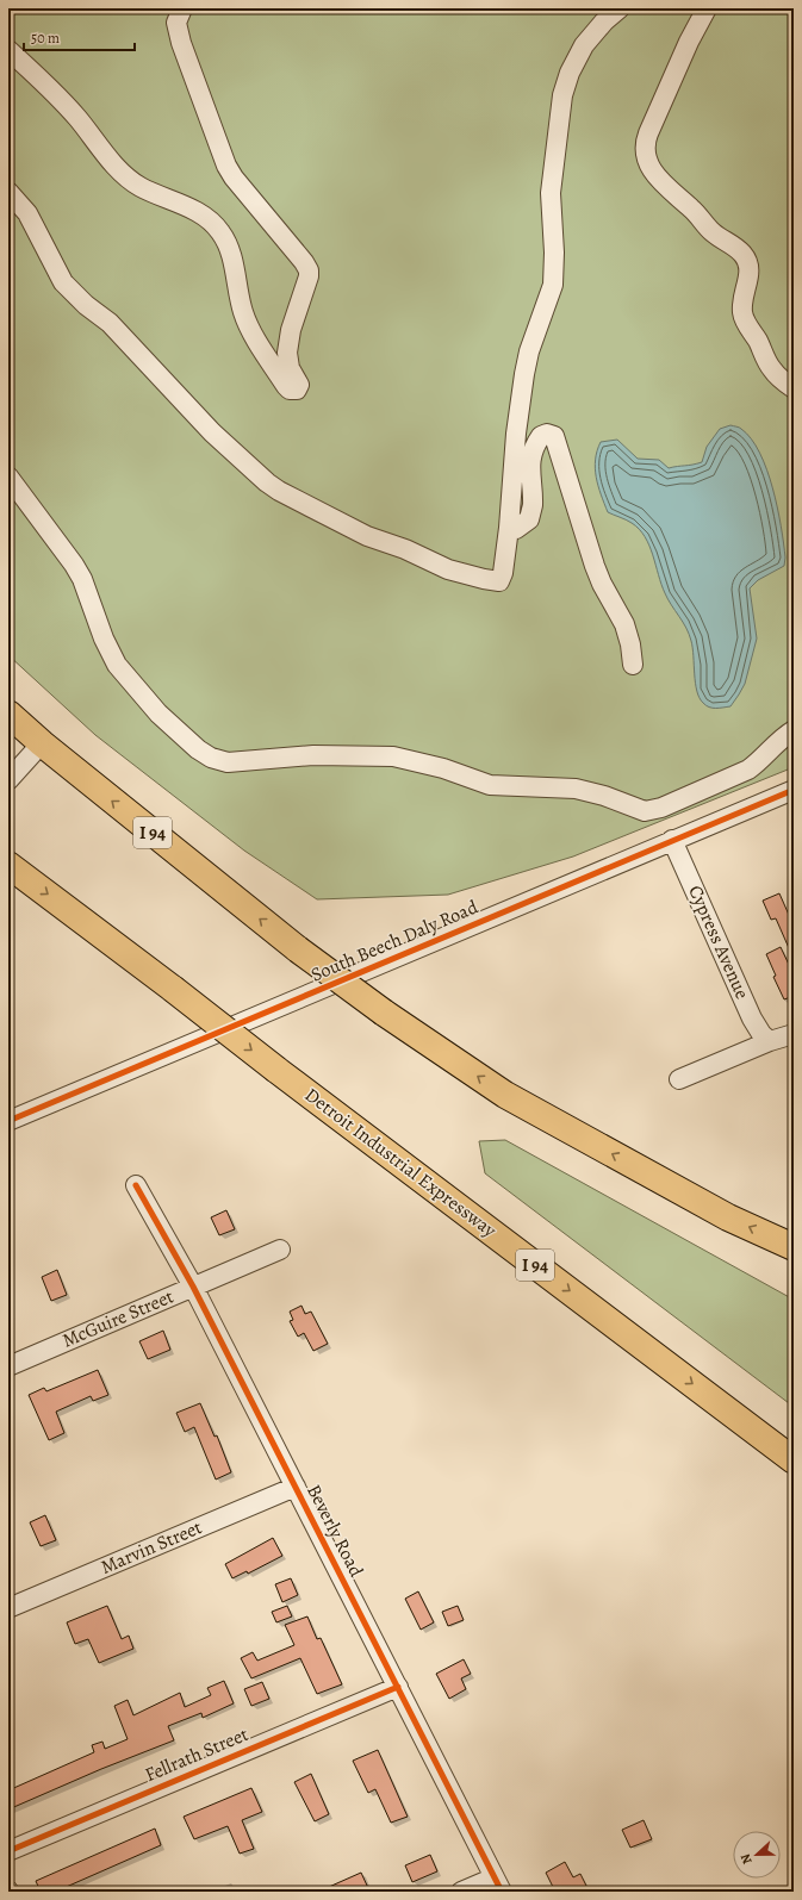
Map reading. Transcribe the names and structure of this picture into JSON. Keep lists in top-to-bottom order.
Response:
{
  "streets": {
    "highway": ["I 94", "Detroit Industrial Expressway"],
    "street": [
      "South Beech Daly Road",
      "Cypress Avenue",
      "McGuire Street",
      "Beverly Road",
      "Marvin Street",
      "Fellrath Street"
    ]
  },
  "crossings": [
    ["South Beech Daly Road", "Cypress Avenue"],
    ["McGuire Street", "Beverly Road"],
    ["Beverly Road", "Marvin Street"],
    ["Beverly Road", "Fellrath Street"]
  ],
  "scale_bar": "50 m",
  "north": "left"
}
